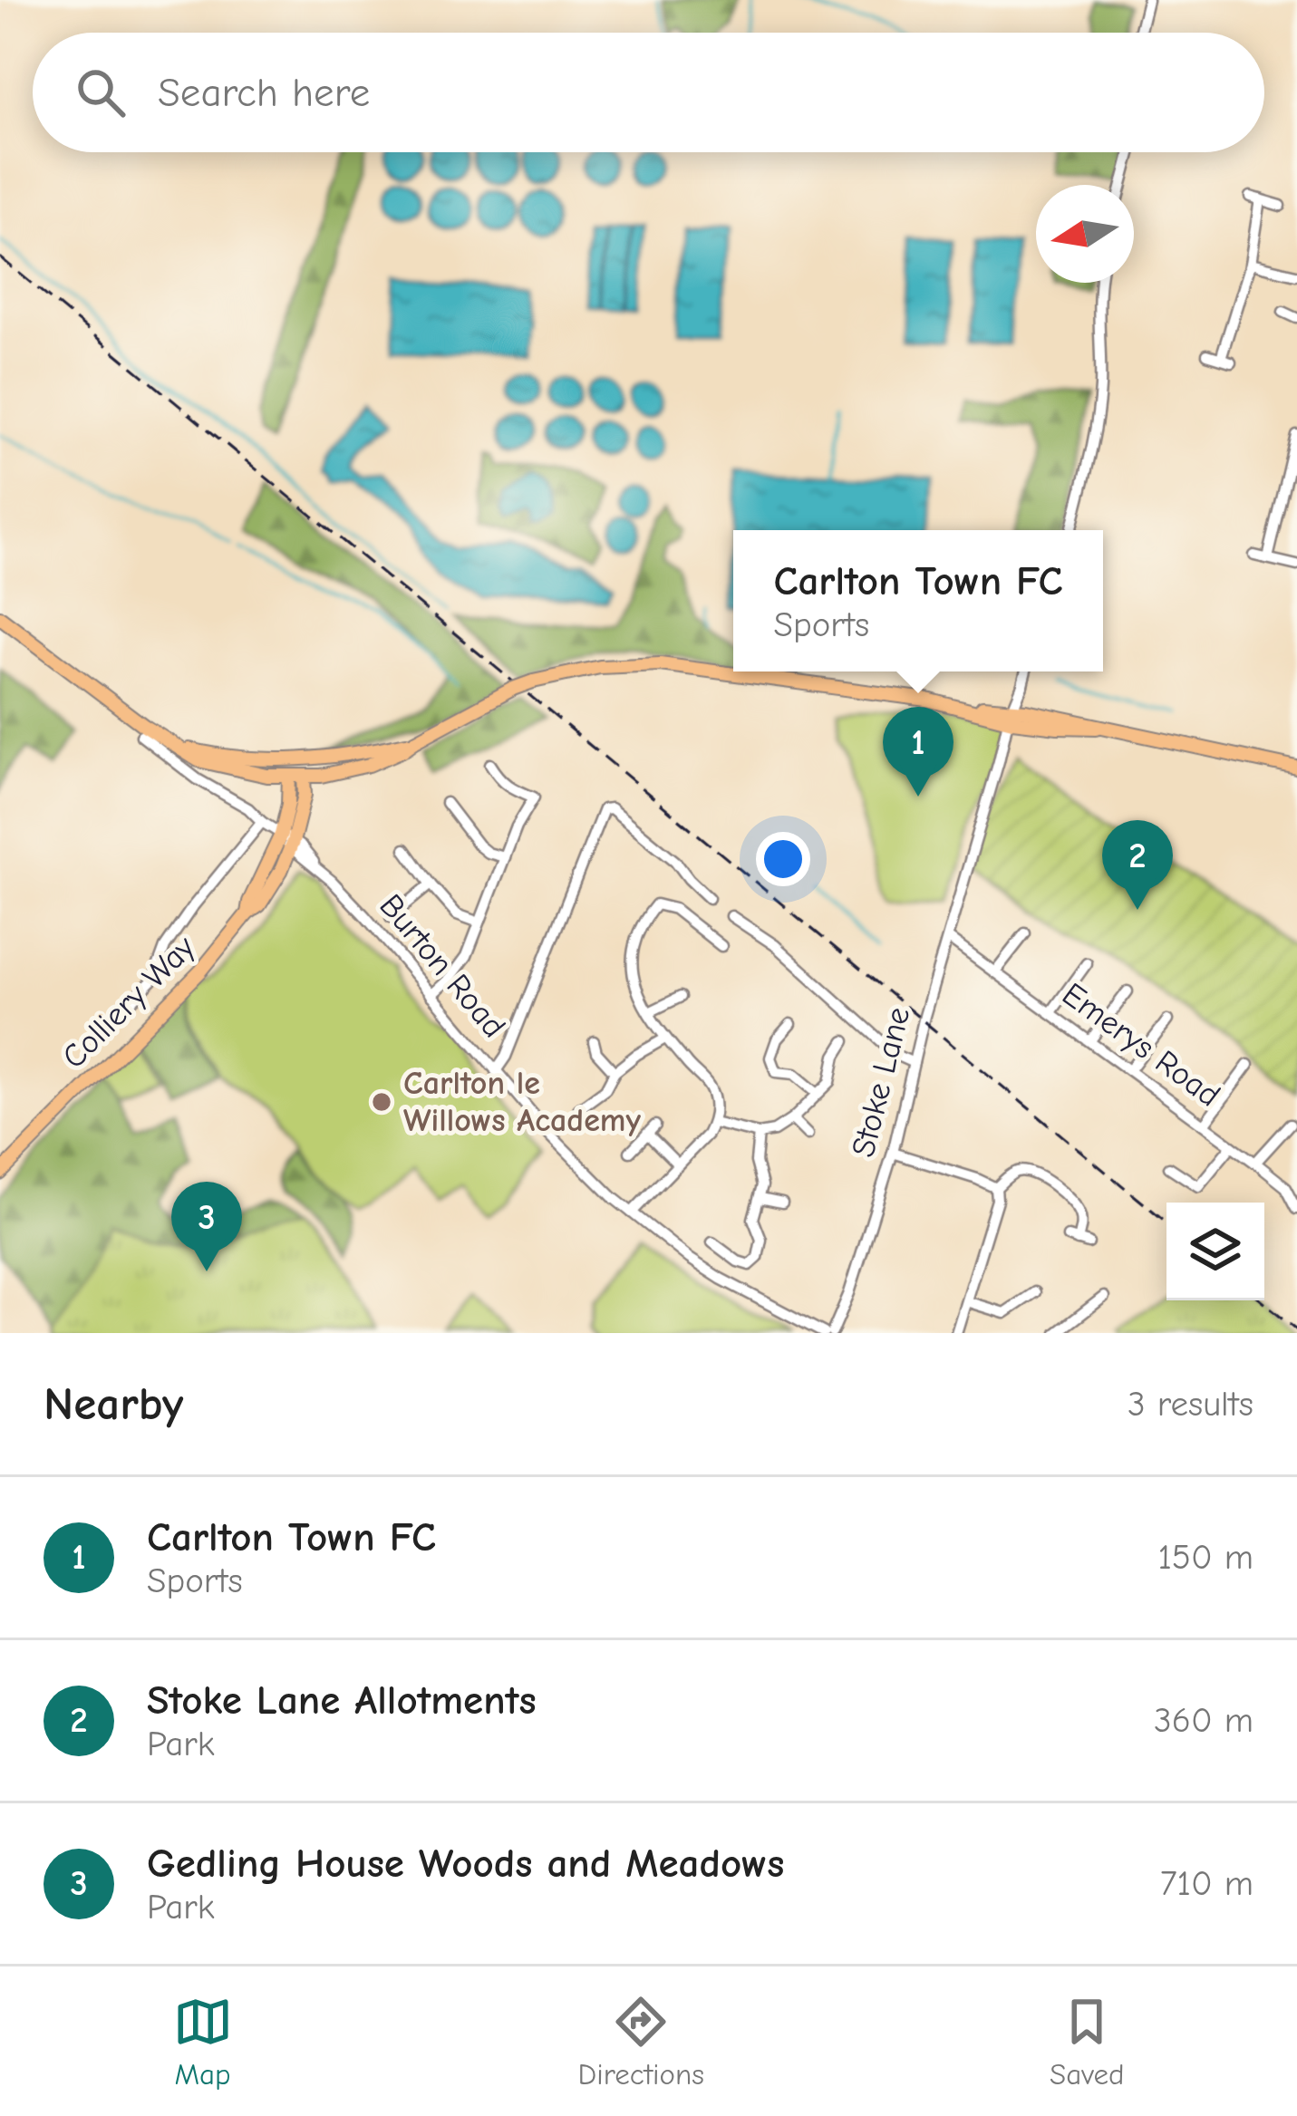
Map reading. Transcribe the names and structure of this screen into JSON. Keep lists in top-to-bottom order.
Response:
{
  "streets": {
    "main road": ["Colliery Way"],
    "street": ["Burton Road", "Emerys Road", "Stoke Lane"]
  },
  "crossings": [
    ["Burton Road", "Colliery Way"],
    ["Emerys Road", "Stoke Lane"]
  ],
  "places": ["Carlton le Willows Academy"],
  "north": "left",
  "page": {
    "search": "Search here",
    "popup": ["Carlton Town FC", "Sports"],
    "pins": ["1", "2", "3"],
    "heading": ["Nearby", "3 results"],
    "list": [
      {
        "mark": "1",
        "name": "Carlton Town FC",
        "note": "Sports",
        "value": "150 m"
      },
      {
        "mark": "2",
        "name": "Stoke Lane Allotments",
        "note": "Park",
        "value": "360 m"
      },
      {
        "mark": "3",
        "name": "Gedling House Woods and Meadows",
        "note": "Park",
        "value": "710 m"
      }
    ],
    "nav": ["Map", "Directions", "Saved"]
  }
}
